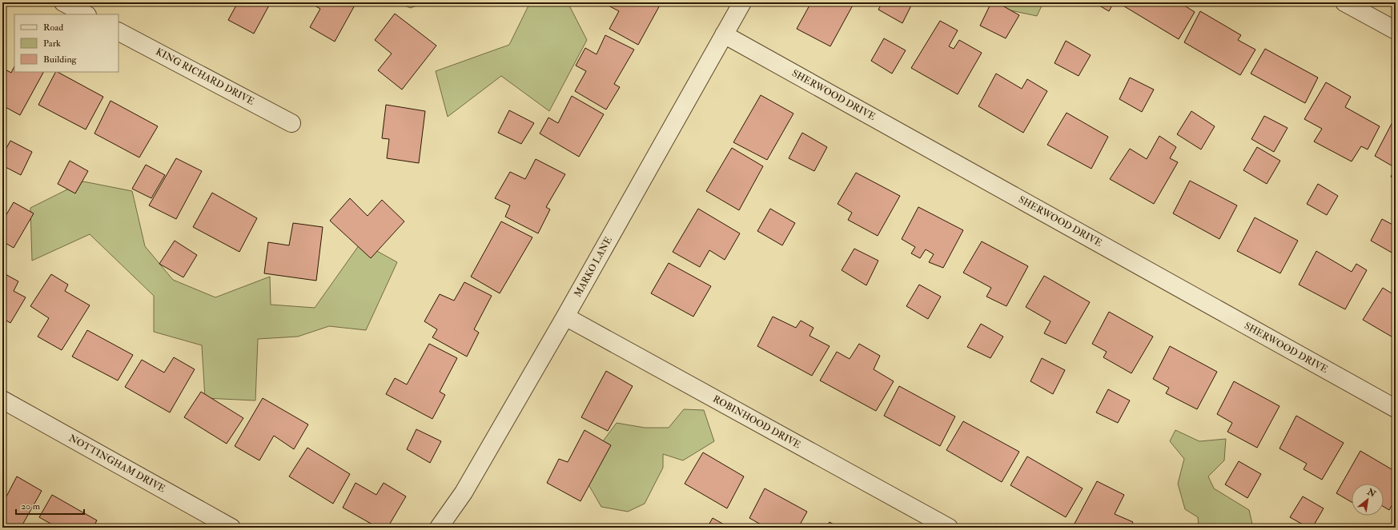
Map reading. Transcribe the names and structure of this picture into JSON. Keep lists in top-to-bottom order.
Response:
{
  "streets": {
    "street": [
      "KING RICHARD DRIVE",
      "SHERWOOD DRIVE",
      "MARKO LANE",
      "ROBINHOOD DRIVE",
      "NOTTINGHAM DRIVE"
    ]
  },
  "crossings": [
    ["SHERWOOD DRIVE", "MARKO LANE"],
    ["MARKO LANE", "ROBINHOOD DRIVE"]
  ],
  "legend": ["Road", "Park", "Building"],
  "scale_bar": "20 m",
  "north": "top right"
}
